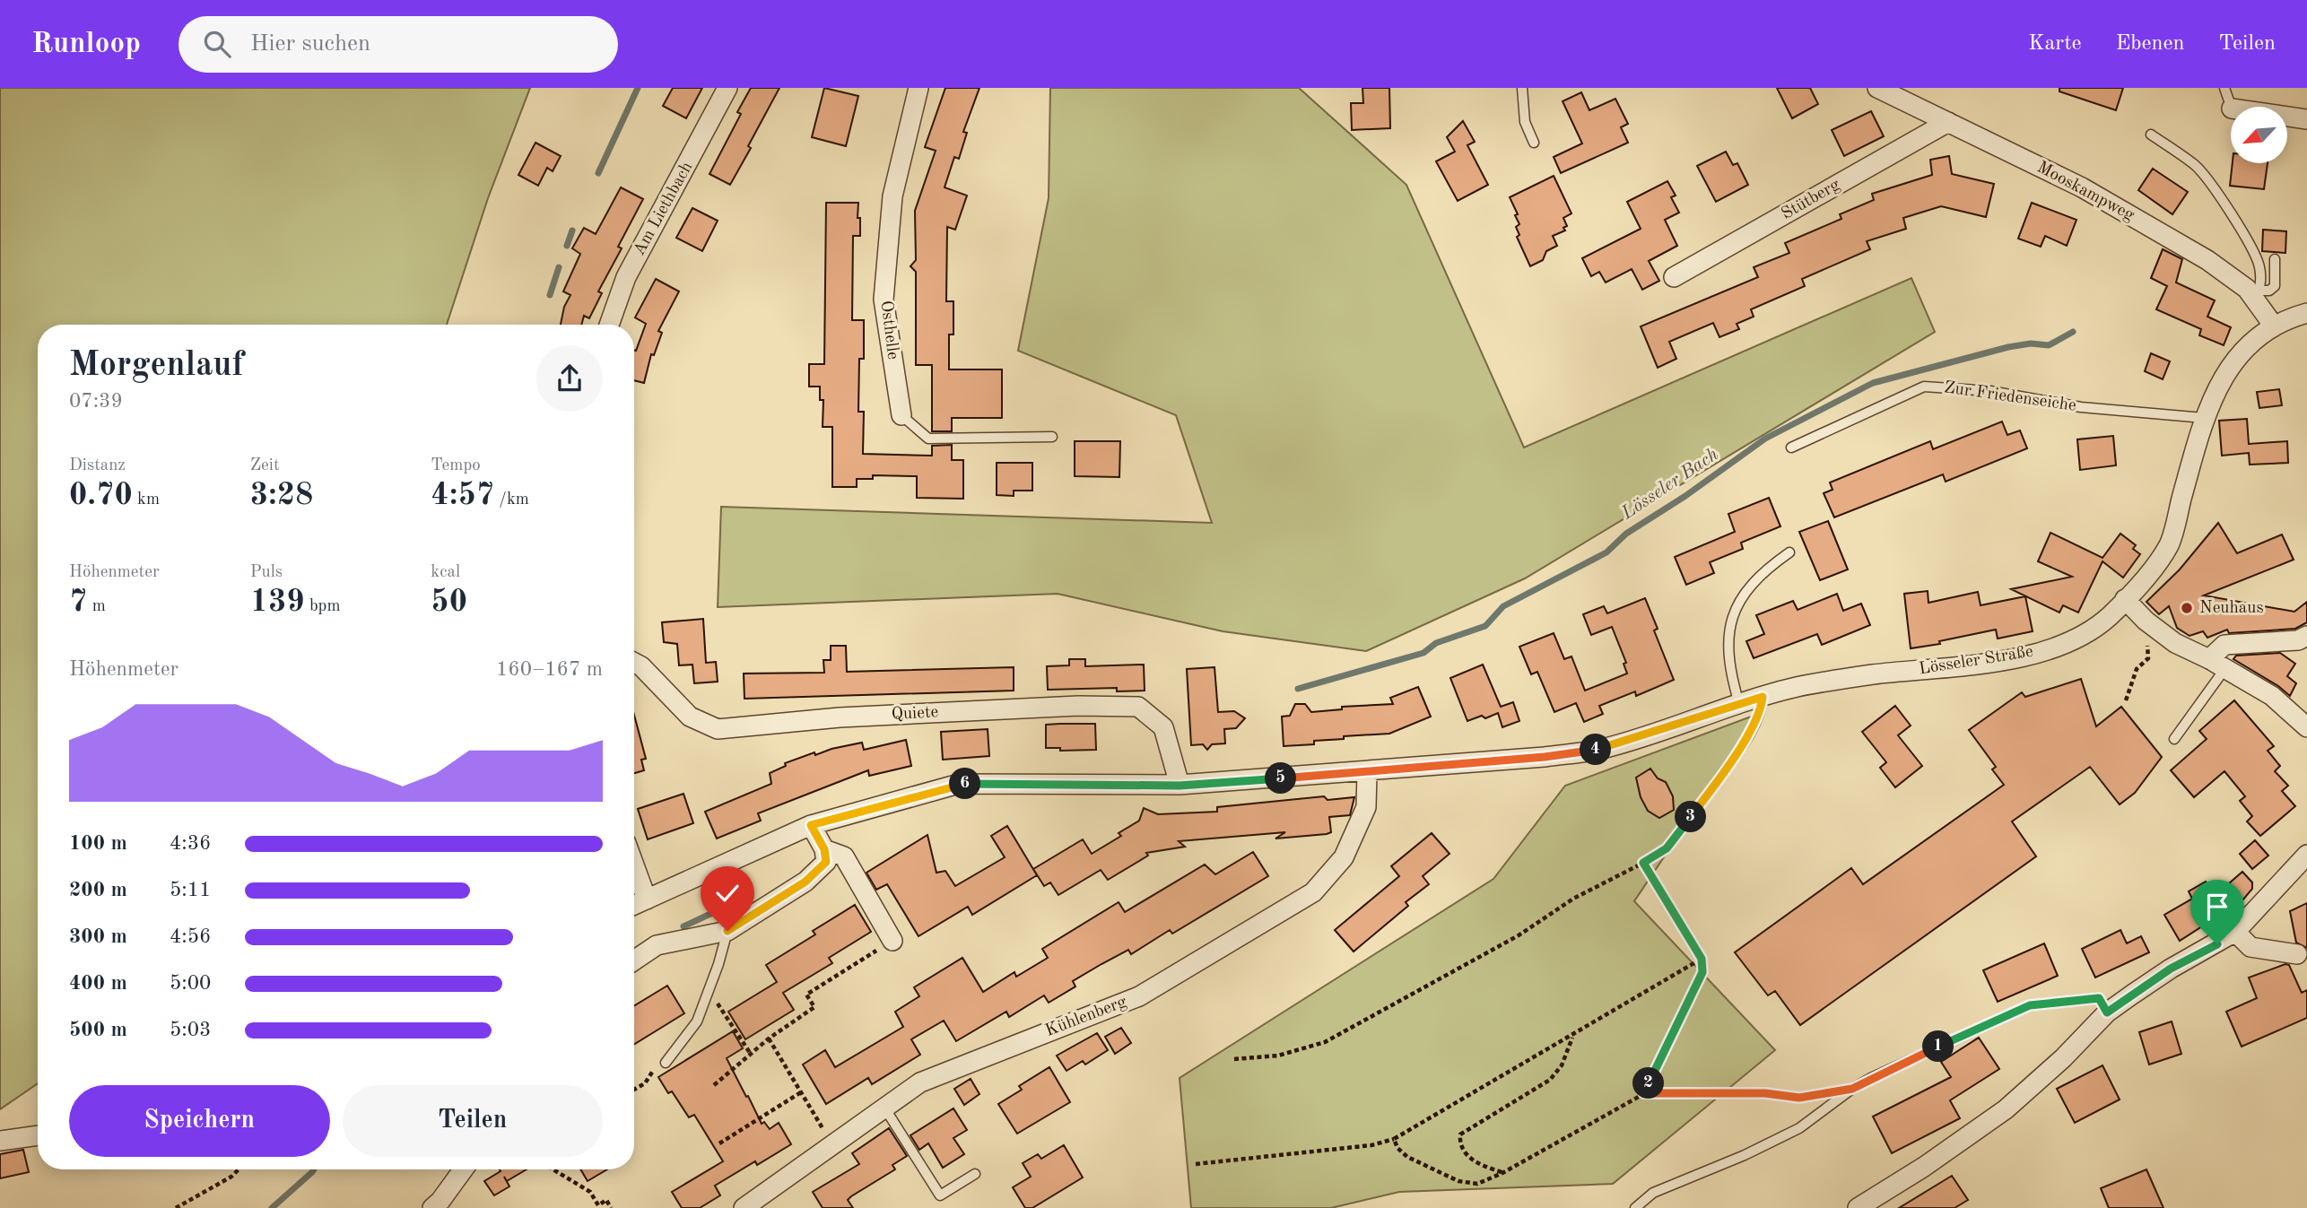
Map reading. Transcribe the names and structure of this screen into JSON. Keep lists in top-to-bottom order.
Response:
{
  "streets": {
    "street": [
      "Mooskampweg",
      "Stütberg",
      "Am Liethbach",
      "Osthelle",
      "Lösseler Straße",
      "Quiete",
      "Kühlenberg"
    ],
    "lane": ["Zur Friedenseiche"]
  },
  "crossings": [
    ["Mooskampweg", "Stütberg"],
    ["Lösseler Straße", "Quiete"],
    ["Lösseler Straße", "Kühlenberg"]
  ],
  "water": ["Lösseler Bach"],
  "places": ["Neuhaus"],
  "north": "bottom left",
  "page": {
    "header": "Runloop",
    "search": "Hier suchen",
    "nav": ["Karte", "Ebenen", "Teilen"],
    "heading": ["Morgenlauf", "07:39"],
    "stats": [
      ["Distanz", "0.70 km"],
      ["Zeit", "3:28"],
      ["Tempo", "4:57 /km"],
      ["Höhenmeter", "7 m"],
      ["Puls", "139 bpm"],
      ["kcal", "50"]
    ],
    "chart": ["Höhenmeter", "160–167 m"],
    "pins": [
      "4",
      "5",
      "6",
      "3",
      "1",
      "2"
    ],
    "list": [
      {
        "name": "100 m",
        "note": "4:36"
      },
      {
        "name": "200 m",
        "note": "5:11"
      },
      {
        "name": "300 m",
        "note": "4:56"
      },
      {
        "name": "400 m",
        "note": "5:00"
      },
      {
        "name": "500 m",
        "note": "5:03"
      }
    ],
    "buttons": ["Speichern", "Teilen"]
  }
}
